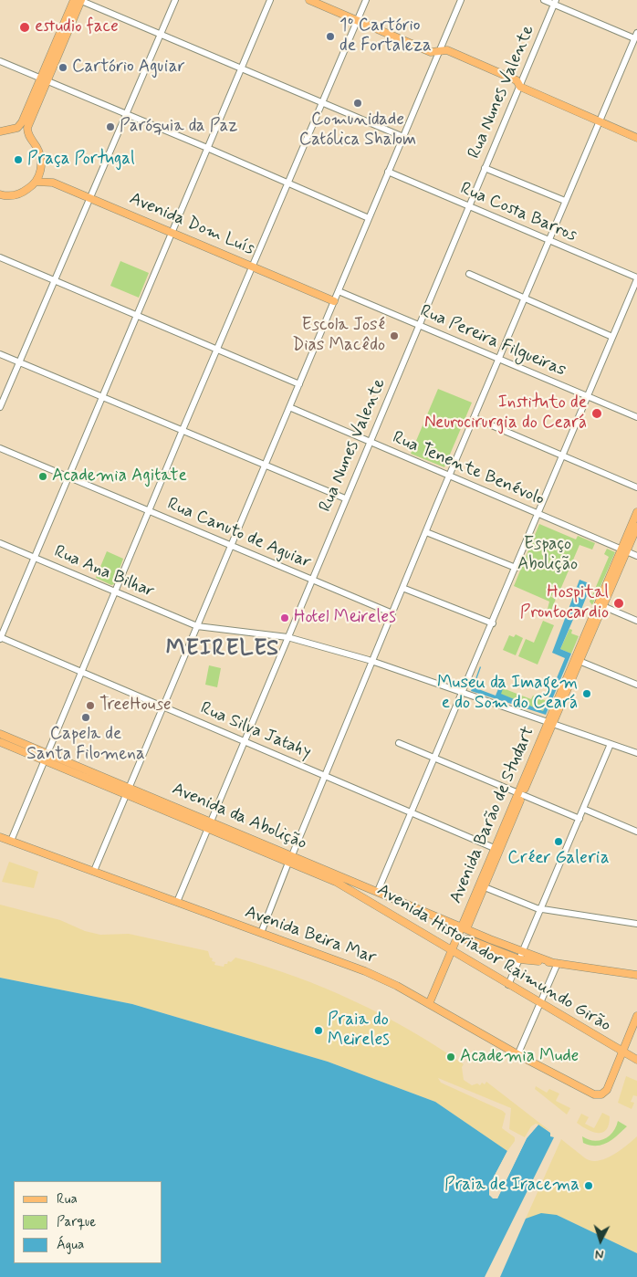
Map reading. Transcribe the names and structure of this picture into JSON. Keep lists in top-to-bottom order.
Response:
{
  "streets": {
    "main road": [
      "Avenida Dom Luís",
      "Avenida Barão de Studart",
      "Avenida da Abolição",
      "Avenida Beira Mar",
      "Avenida Historiador Raimundo Girão"
    ],
    "street": [
      "Rua Nunes Valente",
      "Rua Costa Barros",
      "Rua Pereira Filgueiras",
      "Rua Tenente Benévolo",
      "Rua Canuto de Aguiar",
      "Rua Ana Bilhar",
      "Rua Silva Jatahy"
    ]
  },
  "crossings": [
    ["Rua Nunes Valente", "Rua Costa Barros"],
    ["Rua Nunes Valente", "Rua Pereira Filgueiras"],
    ["Rua Nunes Valente", "Rua Tenente Benévolo"],
    ["Rua Nunes Valente", "Rua Canuto de Aguiar"],
    ["Rua Nunes Valente", "Rua Ana Bilhar"],
    ["Rua Nunes Valente", "Rua Silva Jatahy"],
    ["Rua Nunes Valente", "Avenida da Abolição"],
    ["Rua Nunes Valente", "Avenida Beira Mar"],
    ["Rua Tenente Benévolo", "Avenida Barão de Studart"],
    ["Rua Ana Bilhar", "Avenida Barão de Studart"],
    ["Rua Silva Jatahy", "Avenida Barão de Studart"],
    ["Avenida Barão de Studart", "Avenida da Abolição"],
    ["Avenida Barão de Studart", "Avenida Beira Mar"],
    ["Avenida Barão de Studart", "Avenida Historiador Raimundo Girão"],
    ["Avenida da Abolição", "Avenida Historiador Raimundo Girão"],
    ["Avenida Beira Mar", "Avenida Historiador Raimundo Girão"]
  ],
  "districts": ["MEIRELES"],
  "parks": ["Espaço Abolição"],
  "places": [
    "estudio face",
    "1º Cartório de Fortaleza",
    "Cartório Aguiar",
    "Comunidade Católica Shalom",
    "Paróquia da Paz",
    "Praça Portugal",
    "Escola José Dias Macêdo",
    "Instituto de Neurocirurgia do Ceará",
    "Academia Agitate",
    "Hospital Prontocardio",
    "Hotel Meireles",
    "Museu da Imagem e do Som do Ceará",
    "TreeHouse",
    "Capela de Santa Filomena",
    "Créer Galeria",
    "Praia do Meireles",
    "Academia Mude",
    "Praia de Iracema"
  ],
  "legend": ["Rua", "Parque", "Água"],
  "north": "bottom"
}
